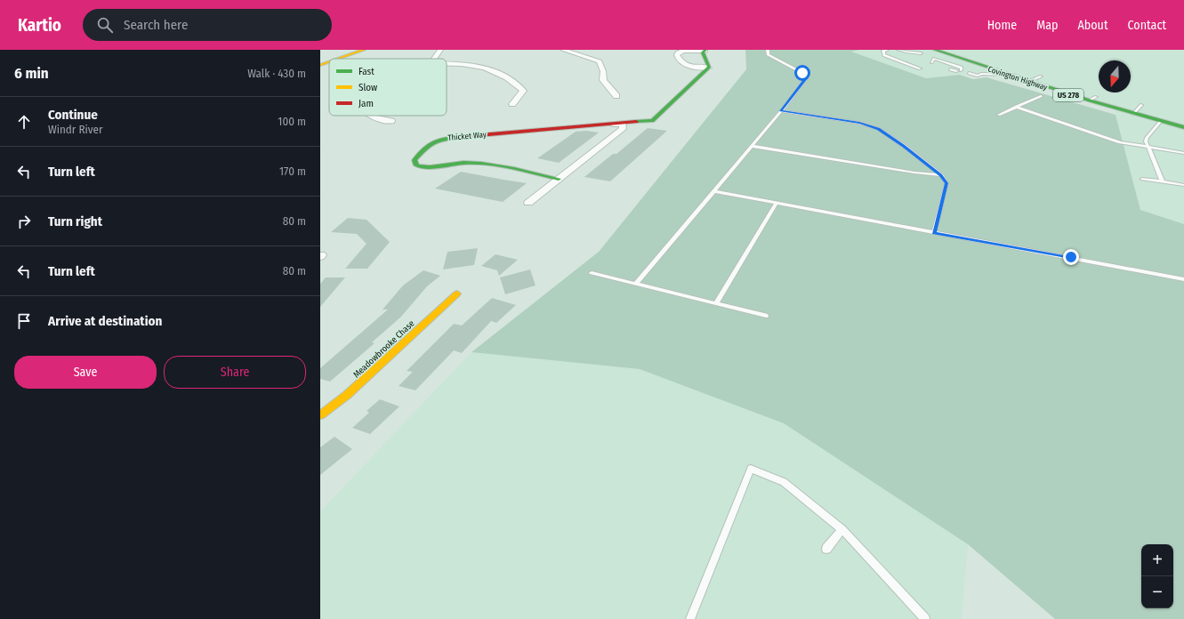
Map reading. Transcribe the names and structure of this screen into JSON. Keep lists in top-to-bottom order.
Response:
{
  "streets": {
    "street": [
      "Covington Highway",
      "US 278",
      "Thicket Way",
      "Meadowbrooke Chase"
    ]
  },
  "legend": ["Fast", "Slow", "Jam"],
  "north": "bottom",
  "page": {
    "header": "Kartio",
    "search": "Search here",
    "nav": [
      "Home",
      "Map",
      "About",
      "Contact"
    ],
    "heading": ["6 min", "Walk · 430 m"],
    "list": [
      ["Continue", "Windr River", "100 m"],
      ["Turn left", "170 m"],
      ["Turn right", "80 m"],
      ["Turn left", "80 m"],
      "Arrive at destination"
    ],
    "buttons": ["Save", "Share"],
    "map_buttons": ["+", "−"]
  }
}
